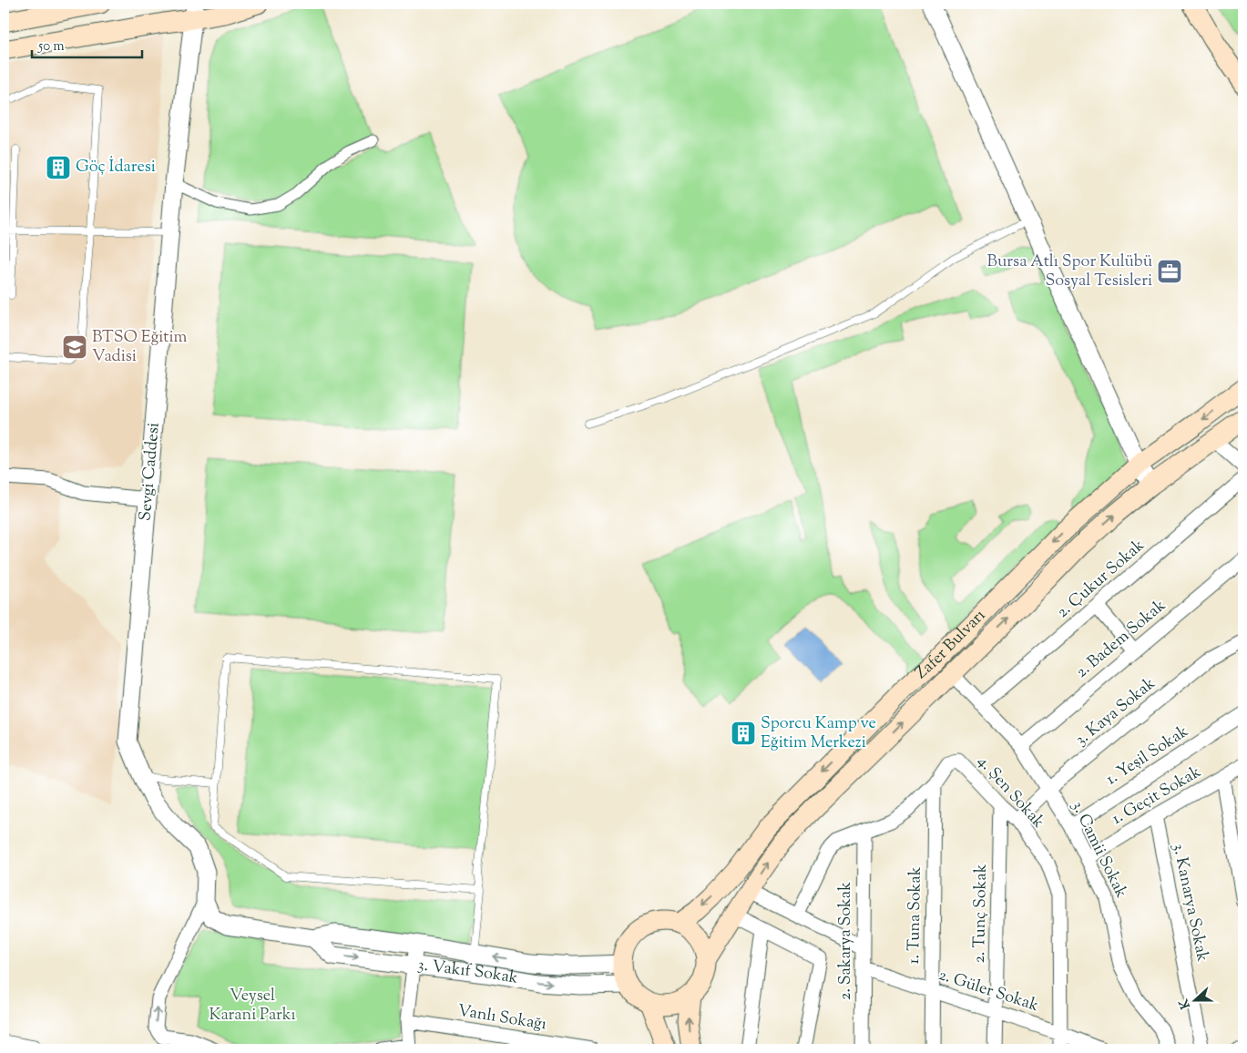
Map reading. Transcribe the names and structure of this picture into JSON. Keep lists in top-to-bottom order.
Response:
{
  "streets": {
    "main road": ["Zafer Bulvarı"],
    "street": [
      "Sevgi Caddesi",
      "2. Çukur Sokak",
      "2. Badem Sokak",
      "3. Kaya Sokak",
      "1. Yeşil Sokak",
      "4. Şen Sokak",
      "1. Geçit Sokak",
      "3. Camii Sokak",
      "3. Kanarya Sokak",
      "2. Tunç Sokak",
      "1. Tuna Sokak",
      "2. Sakarya Sokak",
      "3. Vakıf Sokak",
      "2. Güler Sokak",
      "Vanlı Sokağı"
    ]
  },
  "crossings": [
    ["Zafer Bulvarı", "3. Vakıf Sokak"],
    ["3. Kaya Sokak", "4. Şen Sokak"],
    ["3. Kaya Sokak", "3. Camii Sokak"],
    ["1. Yeşil Sokak", "3. Camii Sokak"],
    ["4. Şen Sokak", "2. Tunç Sokak"],
    ["4. Şen Sokak", "1. Tuna Sokak"],
    ["4. Şen Sokak", "2. Sakarya Sokak"],
    ["4. Şen Sokak", "2. Güler Sokak"],
    ["1. Geçit Sokak", "3. Camii Sokak"],
    ["1. Geçit Sokak", "3. Kanarya Sokak"],
    ["2. Tunç Sokak", "2. Güler Sokak"],
    ["1. Tuna Sokak", "2. Güler Sokak"],
    ["2. Sakarya Sokak", "2. Güler Sokak"]
  ],
  "parks": ["Veysel Karani Parkı"],
  "places": {
    "building": ["Göç İdaresi", "Sporcu Kamp ve Eğitim Merkezi"],
    "office": ["Bursa Atlı Spor Kulübü Sosyal Tesisleri"],
    "school or university": ["BTSO Eğitim Vadisi"]
  },
  "scale_bar": "50 m",
  "north": "left"
}
